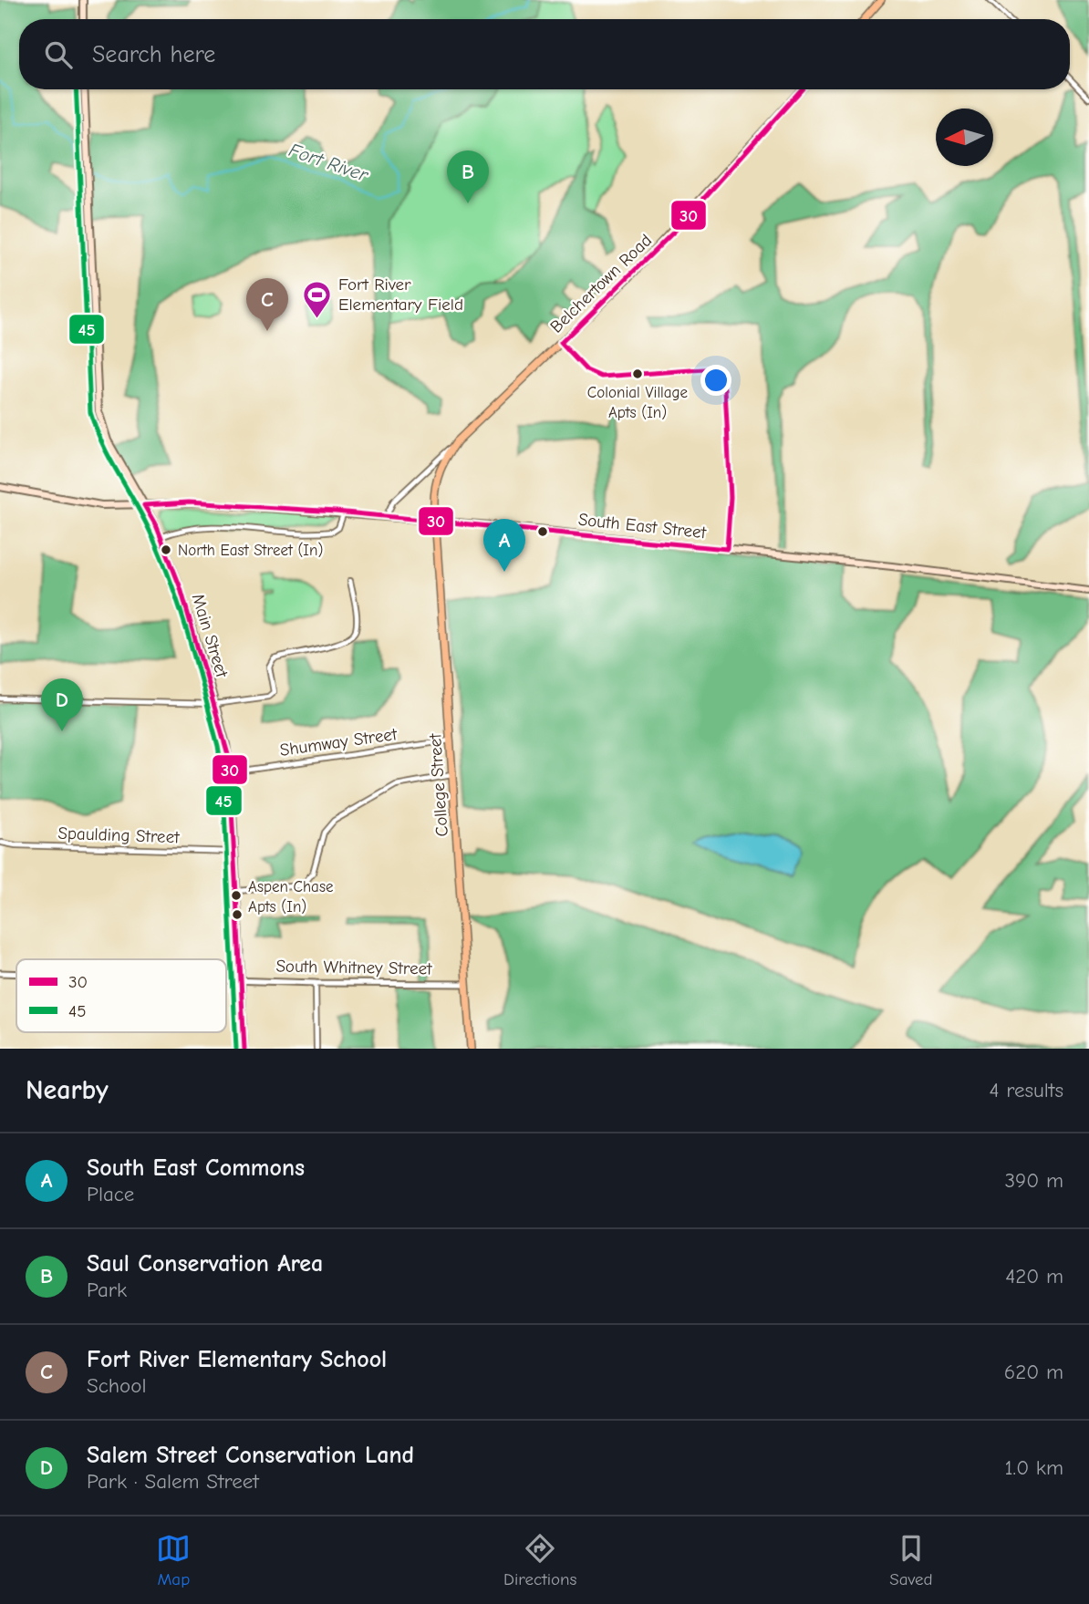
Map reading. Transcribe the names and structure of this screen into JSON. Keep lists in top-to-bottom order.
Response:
{
  "streets": {
    "highway": ["Belchertown Road", "College Street"],
    "main road": ["South East Street", "Main Street"],
    "street": ["Shumway Street", "Spaulding Street", "South Whitney Street"]
  },
  "crossings": [
    ["Belchertown Road", "South East Street"],
    ["Belchertown Road", "College Street"],
    ["South East Street", "Main Street"],
    ["South East Street", "College Street"],
    ["Main Street", "Shumway Street"],
    ["Main Street", "Spaulding Street"],
    ["Main Street", "South Whitney Street"],
    ["Shumway Street", "College Street"],
    ["College Street", "South Whitney Street"]
  ],
  "water": ["Fort River"],
  "places": {
    "sports": ["Fort River Elementary Field"],
    "other": ["Colonial Village Apts (In)", "North East Street (In)", "Aspen Chase Apts (In)"]
  },
  "lines": ["transit line 30", "transit line 45"],
  "legend": ["30", "45"],
  "north": "left",
  "page": {
    "search": "Search here",
    "pins": [
      "B",
      "C",
      "A",
      "D"
    ],
    "heading": ["Nearby", "4 results"],
    "list": [
      {
        "mark": "A",
        "name": "South East Commons",
        "note": "Place",
        "value": "390 m"
      },
      {
        "mark": "B",
        "name": "Saul Conservation Area",
        "note": "Park",
        "value": "420 m"
      },
      {
        "mark": "C",
        "name": "Fort River Elementary School",
        "note": "School",
        "value": "620 m"
      },
      {
        "mark": "D",
        "name": "Salem Street Conservation Land",
        "note": "Park · Salem Street",
        "value": "1.0 km"
      }
    ],
    "nav": ["Map", "Directions", "Saved"]
  }
}
